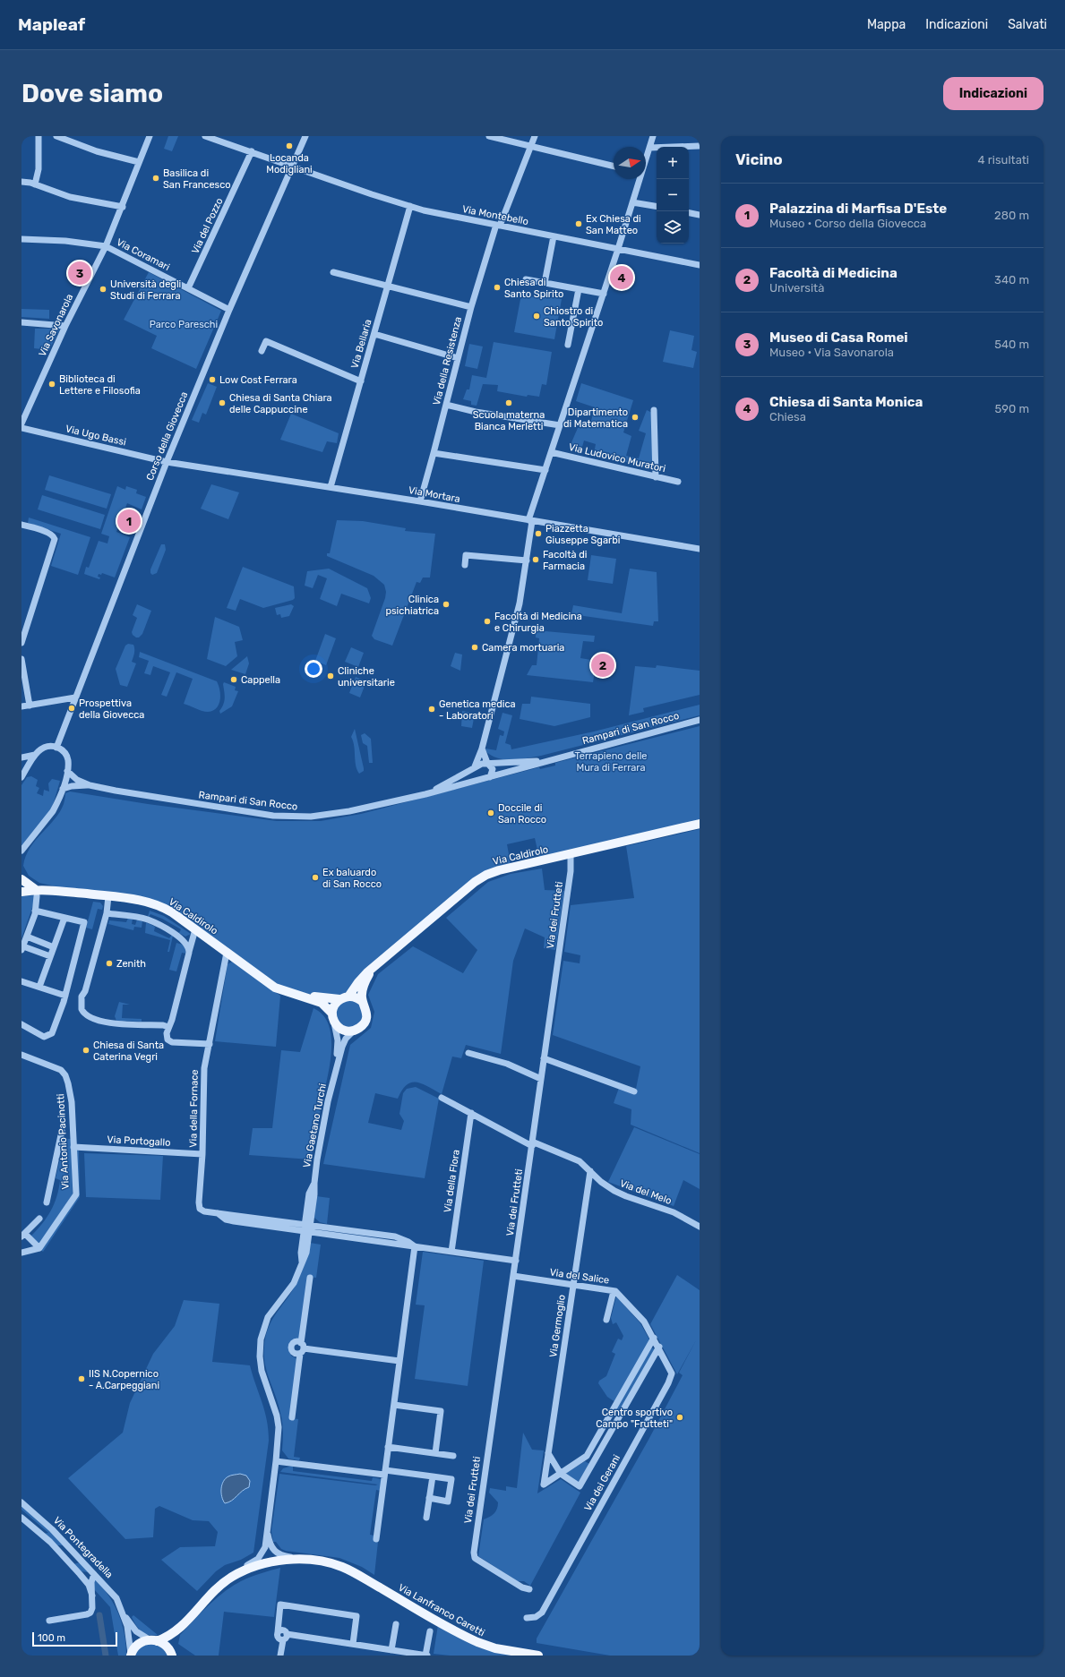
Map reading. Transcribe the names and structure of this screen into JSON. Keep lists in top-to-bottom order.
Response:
{
  "streets": {
    "main road": ["Via Caldirolo", "Via Pontegradella", "Via Lanfranco Caretti"],
    "street": [
      "Via Montebello",
      "Via del Pozzo",
      "Via Coramari",
      "Via Savonarola",
      "Via Bellaria",
      "Via della Resistenza",
      "Via Ugo Bassi",
      "Corso della Giovecca",
      "Via Ludovico Muratori",
      "Via Mortara",
      "Rampari di San Rocco",
      "Via dei Frutteti",
      "Via della Fornace",
      "Via Gaetano Turchi",
      "Via Portogallo",
      "Via Antonio Pacinotti",
      "Via della Flora",
      "Via del Melo",
      "Via del Salice",
      "Via Germoglio",
      "Via dei Gerani"
    ]
  },
  "crossings": [
    ["Via Montebello", "Via del Pozzo"],
    ["Via Montebello", "Via Bellaria"],
    ["Via Montebello", "Via della Resistenza"],
    ["Via Montebello", "Corso della Giovecca"],
    ["Via del Pozzo", "Via Coramari"],
    ["Via Coramari", "Via Savonarola"],
    ["Via Coramari", "Corso della Giovecca"],
    ["Via Bellaria", "Via Mortara"],
    ["Via della Resistenza", "Via Mortara"],
    ["Via Ugo Bassi", "Corso della Giovecca"],
    ["Via Ugo Bassi", "Via Mortara"],
    ["Corso della Giovecca", "Via Mortara"],
    ["Via Caldirolo", "Via dei Frutteti"],
    ["Via Caldirolo", "Via della Fornace"],
    ["Via Caldirolo", "Via Gaetano Turchi"],
    ["Via dei Frutteti", "Via del Melo"],
    ["Via dei Frutteti", "Via del Salice"],
    ["Via della Fornace", "Via Portogallo"],
    ["Via Portogallo", "Via Antonio Pacinotti"],
    ["Via della Flora", "Via del Melo"],
    ["Via del Melo", "Via Germoglio"],
    ["Via del Salice", "Via Germoglio"],
    ["Via del Salice", "Via dei Gerani"],
    ["Via Pontegradella", "Via Lanfranco Caretti"]
  ],
  "parks": ["Parco Pareschi", "Terrapieno delle Mura di Ferrara"],
  "places": [
    "Locanda Modigliani",
    "Basilica di San Francesco",
    "Ex Chiesa di San Matteo",
    "Chiesa di Santo Spirito",
    "Università degli Studi di Ferrara",
    "Chiostro di Santo Spirito",
    "Low Cost Ferrara",
    "Biblioteca di Lettere e Filosofia",
    "Chiesa di Santa Chiara delle Cappuccine",
    "Scuola materna Bianca Merletti",
    "Dipartimento di Matematica",
    "Piazzetta Giuseppe Sgarbi",
    "Facoltà di Farmacia",
    "Clinica psichiatrica",
    "Facoltà di Medicina e Chirurgia",
    "Camera mortuaria",
    "Cliniche universitarie",
    "Cappella",
    "Prospettiva della Giovecca",
    "Genetica medica - Laboratori",
    "Doccile di San Rocco",
    "Ex baluardo di San Rocco",
    "Zenith",
    "Chiesa di Santa Caterina Vegri",
    "IIS N.Copernico - A.Carpeggiani",
    "Centro sportivo Campo \"Frutteti\""
  ],
  "scale_bar": "100 m",
  "north": "right",
  "page": {
    "header": "Mapleaf",
    "nav": ["Mappa", "Indicazioni", "Salvati"],
    "buttons": "Indicazioni",
    "title": "Dove siamo",
    "heading": ["Vicino", "4 risultati"],
    "map_buttons": ["+", "−"],
    "list": [
      {
        "mark": "1",
        "name": "Palazzina di Marfisa D'Este",
        "note": "Museo · Corso della Giovecca",
        "value": "280 m"
      },
      {
        "mark": "2",
        "name": "Facoltà di Medicina",
        "note": "Università",
        "value": "340 m"
      },
      {
        "mark": "3",
        "name": "Museo di Casa Romei",
        "note": "Museo · Via Savonarola",
        "value": "540 m"
      },
      {
        "mark": "4",
        "name": "Chiesa di Santa Monica",
        "note": "Chiesa",
        "value": "590 m"
      }
    ],
    "pins": [
      "3",
      "4",
      "1",
      "2"
    ],
    "scale": "100 m"
  }
}
